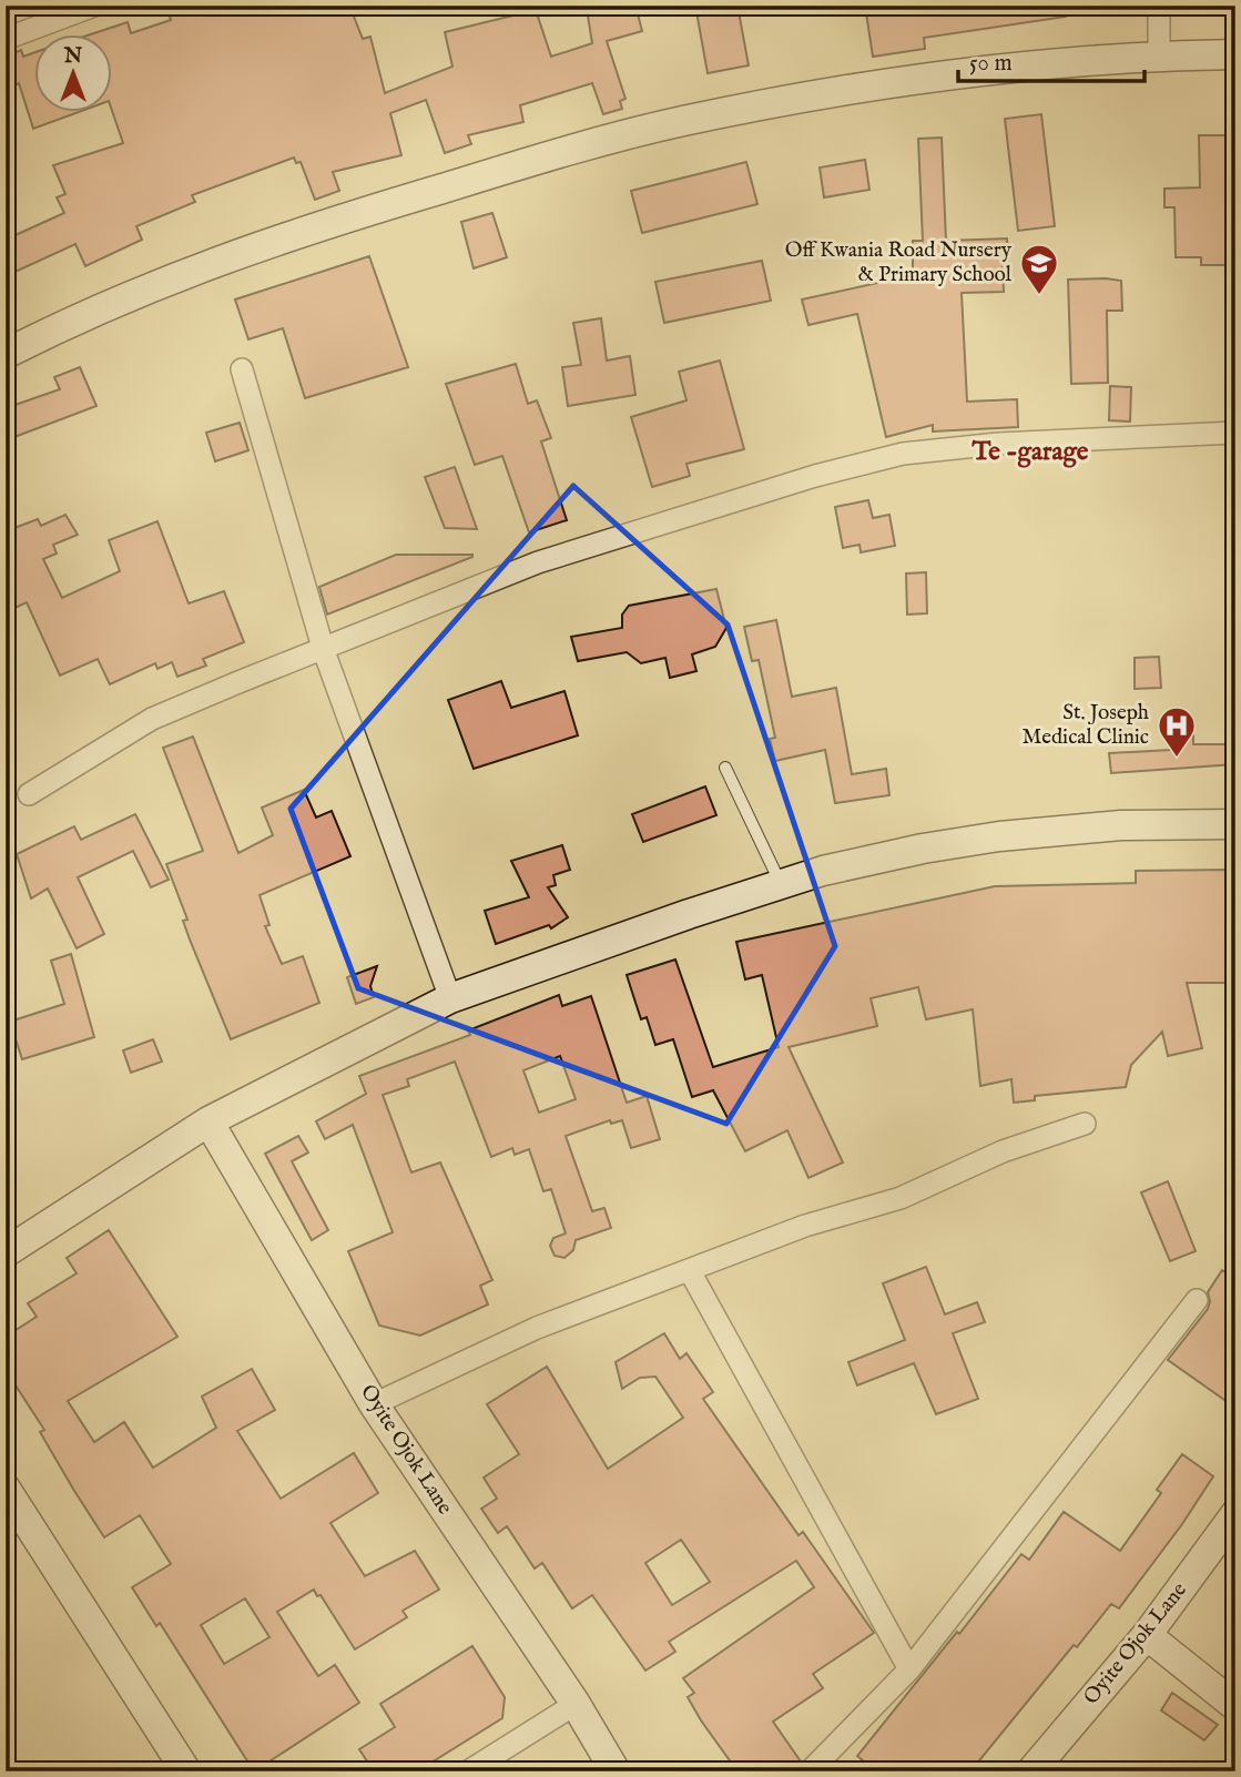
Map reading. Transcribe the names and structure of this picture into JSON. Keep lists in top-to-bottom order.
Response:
{
  "streets": {
    "street": ["Oyite Ojok Lane"]
  },
  "districts": ["Te -garage"],
  "places": {
    "school or university": ["Off Kwania Road Nursery & Primary School"],
    "hospital": ["St. Joseph Medical Clinic"]
  },
  "scale_bar": "50 m",
  "north": "top"
}
